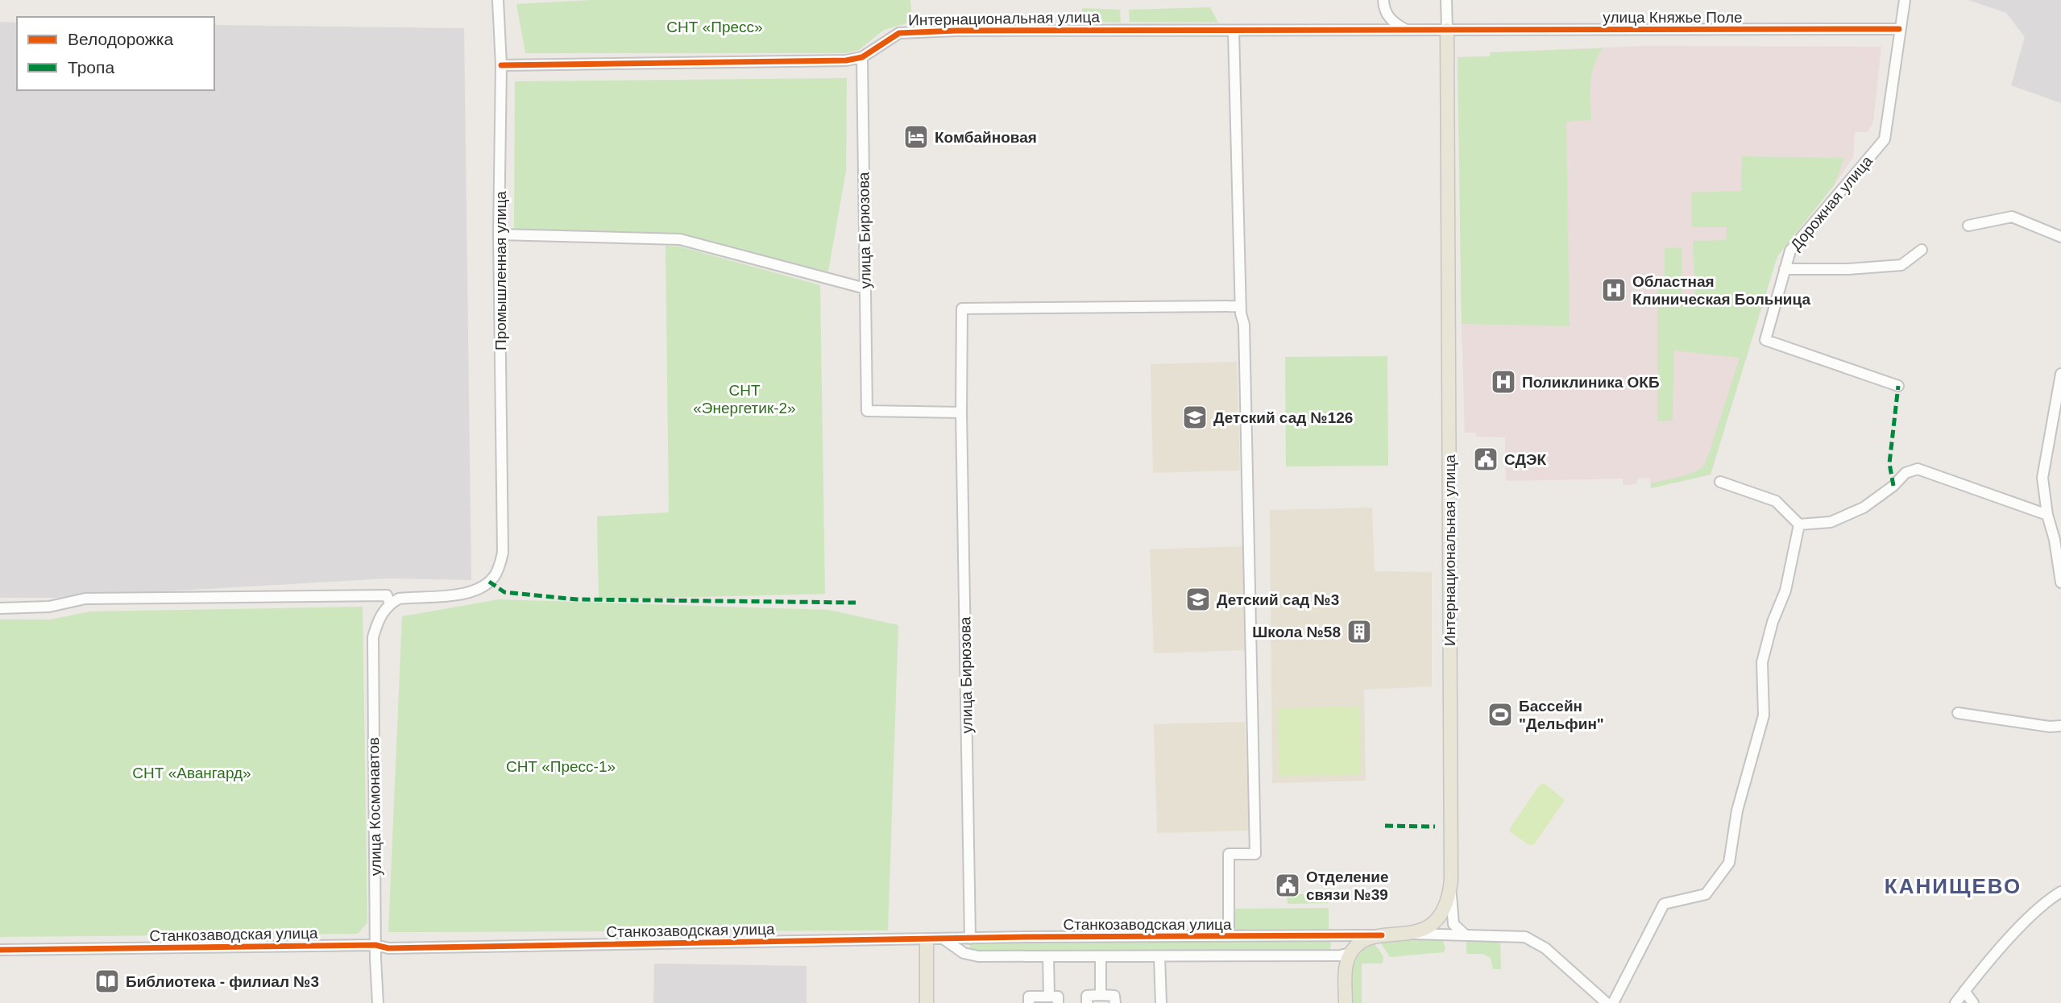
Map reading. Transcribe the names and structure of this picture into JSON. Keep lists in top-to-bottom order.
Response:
{
  "streets": {
    "main road": ["Интернациональная улица"],
    "street": [
      "улица Княжье Поле",
      "Дорожная улица",
      "улица Бирюзова",
      "Промышленная улица",
      "улица Космонавтов",
      "Станкозаводская улица"
    ]
  },
  "crossings": [
    ["улица Княжье Поле", "Интернациональная улица"],
    ["улица Княжье Поле", "Дорожная улица"],
    ["Интернациональная улица", "улица Бирюзова"],
    ["Интернациональная улица", "Промышленная улица"],
    ["Интернациональная улица", "Станкозаводская улица"],
    ["улица Бирюзова", "Станкозаводская улица"],
    ["Промышленная улица", "улица Космонавтов"],
    ["улица Космонавтов", "Станкозаводская улица"]
  ],
  "districts": ["КАНИЩЕВО"],
  "parks": [
    "СНТ «Пресс»",
    "СНТ «Энергетик-2»",
    "СНТ «Пресс-1»",
    "СНТ «Авангард»"
  ],
  "places": {
    "hotel": ["Комбайновая"],
    "hospital": ["Областная Клиническая Больница", "Поликлиника ОКБ"],
    "school or university": ["Детский сад №126", "Детский сад №3"],
    "public building": ["СДЭК", "Отделение связи №39"],
    "building": ["Школа №58"],
    "sports": ["Бассейн \"Дельфин\""],
    "library": ["Библиотека - филиал №3"]
  },
  "legend": ["Велодорожка", "Тропа"]
}
